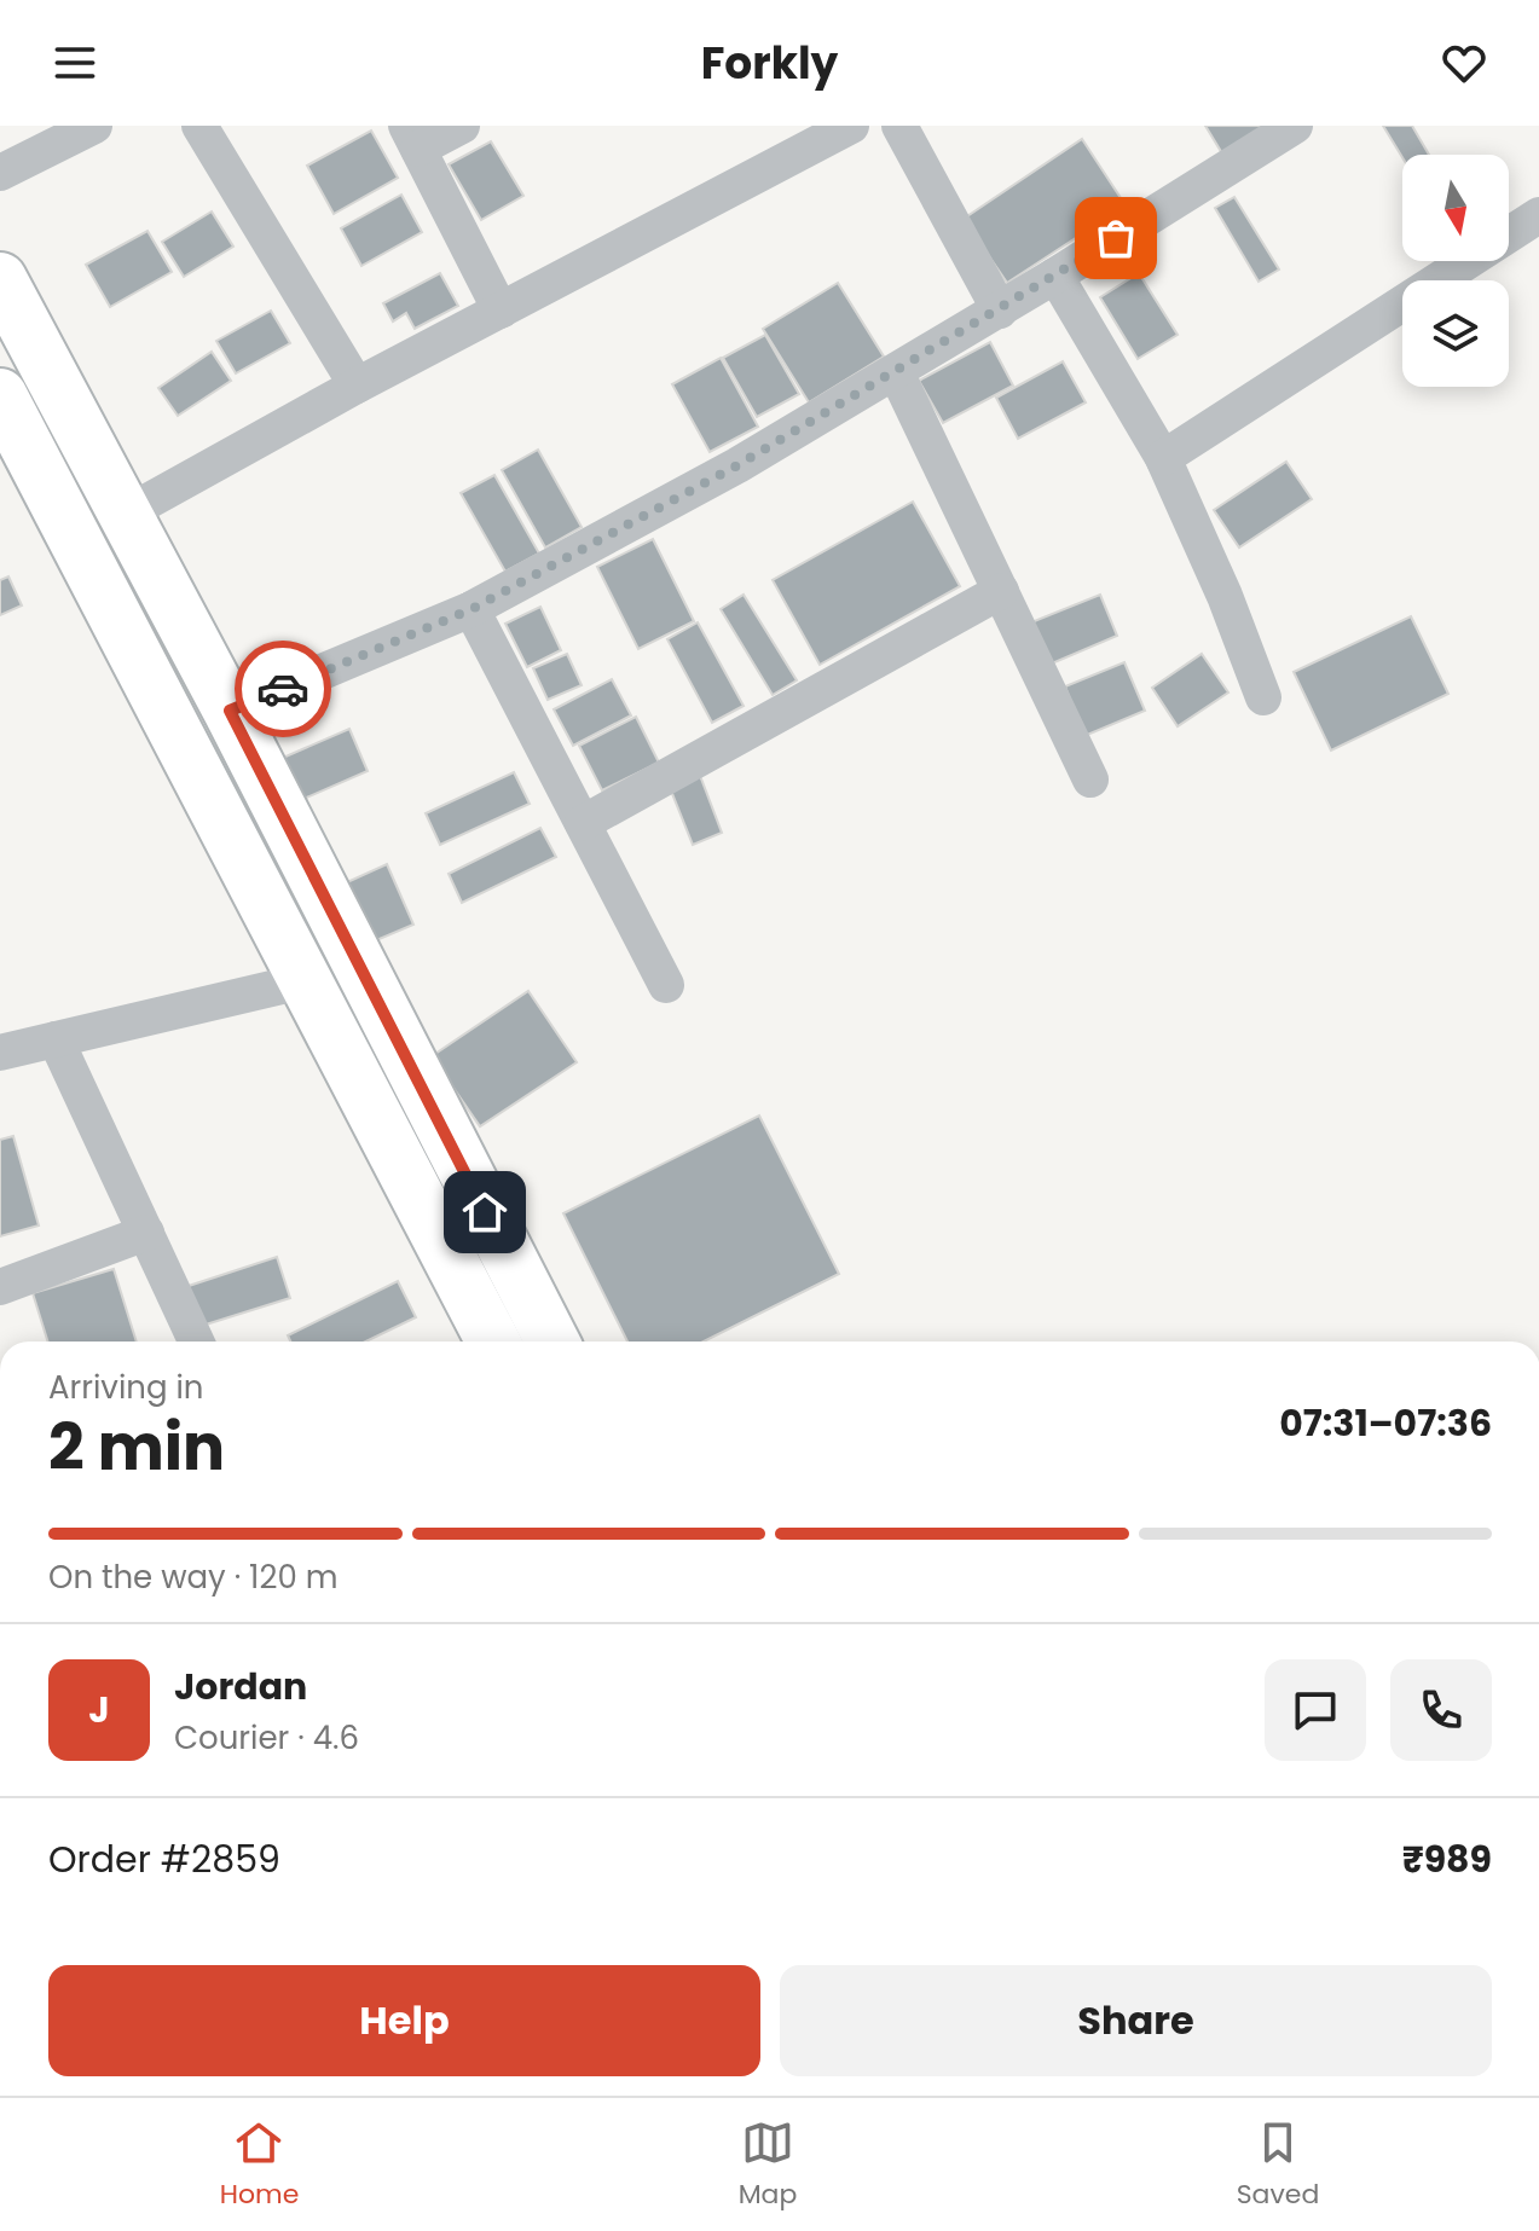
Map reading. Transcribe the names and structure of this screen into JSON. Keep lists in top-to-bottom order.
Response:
{
  "north": "bottom",
  "page": {
    "header": "Forkly",
    "heading": ["2 min", "Arriving in", "07:31–07:36"],
    "panel": [
      "Jordan",
      "Courier · 4.6",
      "Order #2859",
      "₹989"
    ],
    "bar": "On the way · 120 m",
    "round": "J",
    "buttons": ["Help", "Share"],
    "tabs": ["Home", "Map", "Saved"]
  }
}
